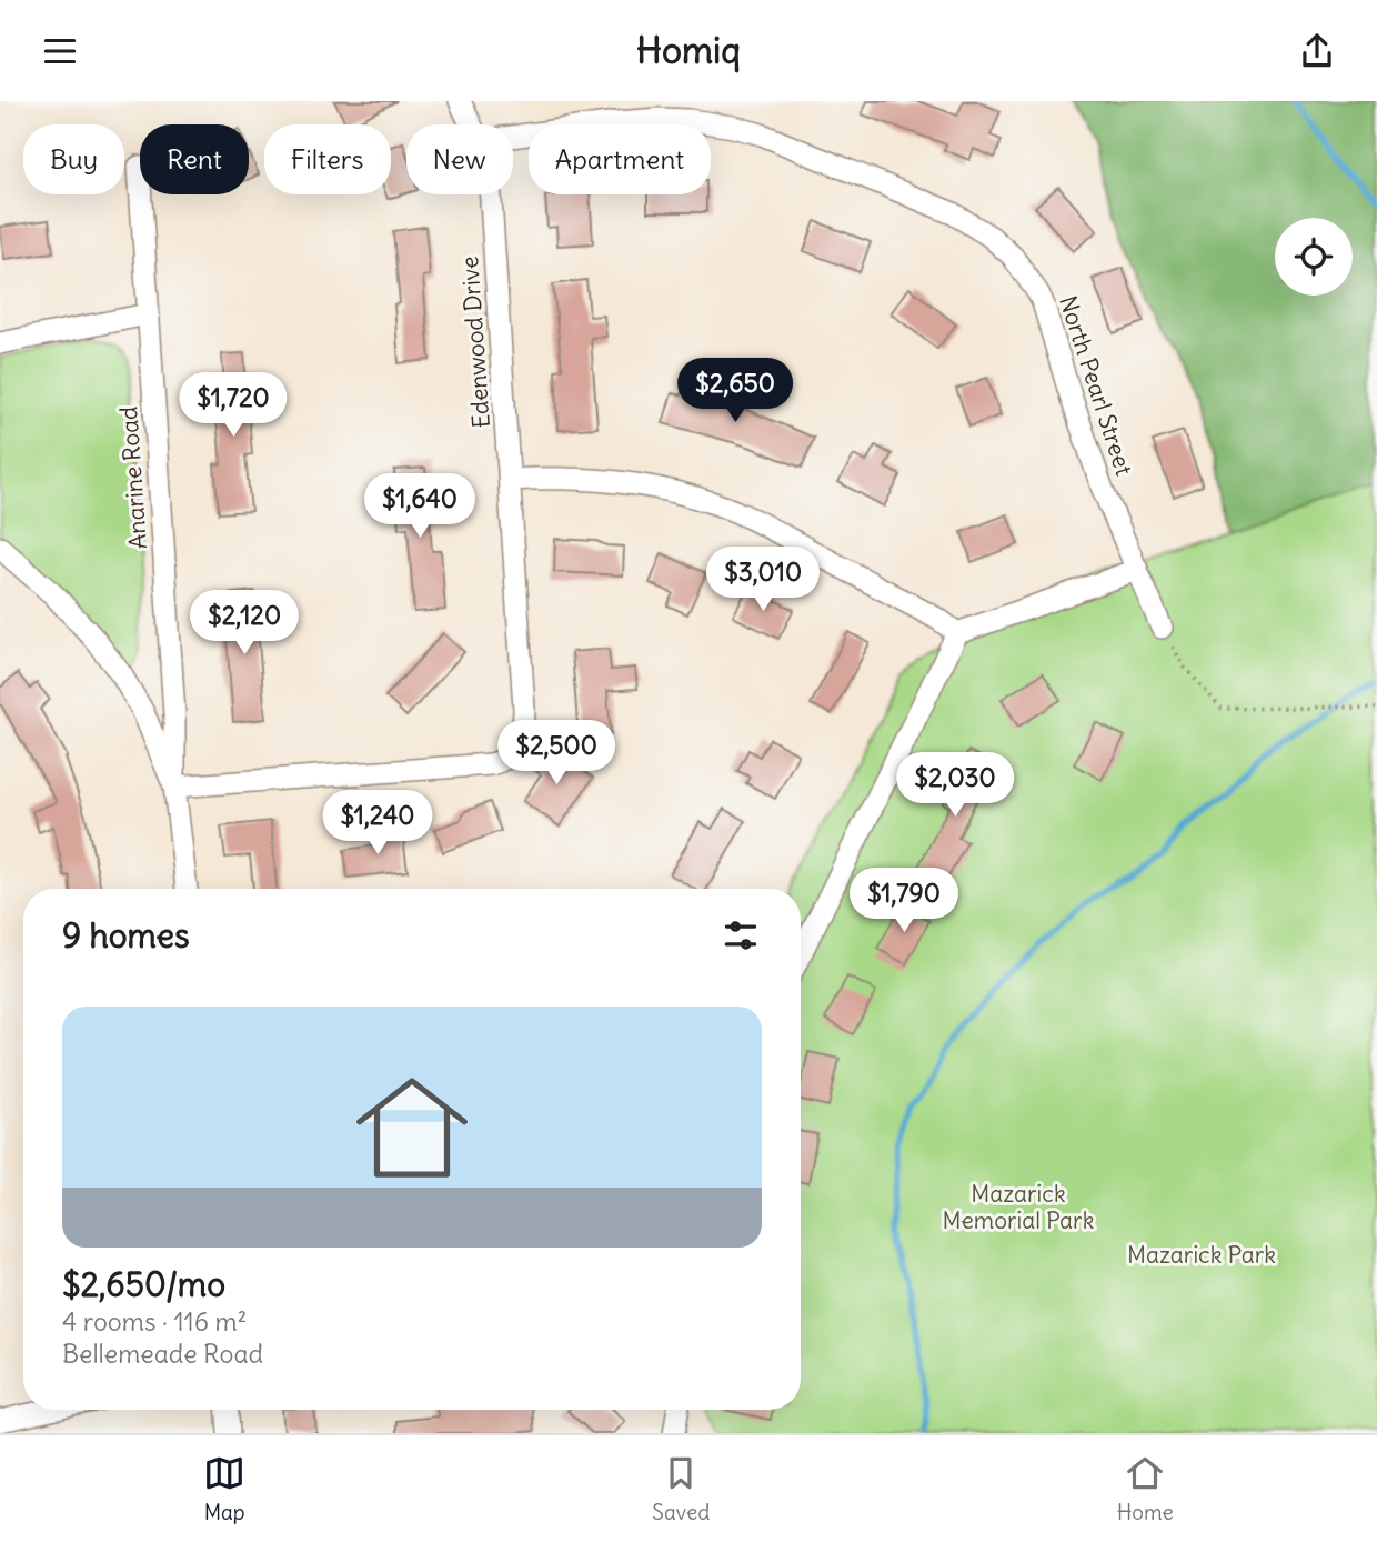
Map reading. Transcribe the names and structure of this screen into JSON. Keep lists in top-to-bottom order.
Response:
{
  "streets": {
    "street": ["Edenwood Drive", "North Pearl Street", "Anarine Road"]
  },
  "crossings": [
    ["Edenwood Drive", "Anarine Road"]
  ],
  "parks": ["Mazarick Memorial Park", "Mazarick Park"],
  "page": {
    "header": "Homiq",
    "chip": [
      "Buy",
      "Rent",
      "Filters",
      "New",
      "Apartment"
    ],
    "price": [
      "$2,650",
      "$1,720",
      "$1,640",
      "$3,010",
      "$2,120",
      "$2,500",
      "$2,030",
      "$1,240",
      "$1,790"
    ],
    "heading": "9 homes",
    "list": [
      {
        "name": "$2,650/mo",
        "note": "4 rooms · 116 m² · Bellemeade Road"
      }
    ],
    "tabs": ["Map", "Saved", "Home"]
  }
}
